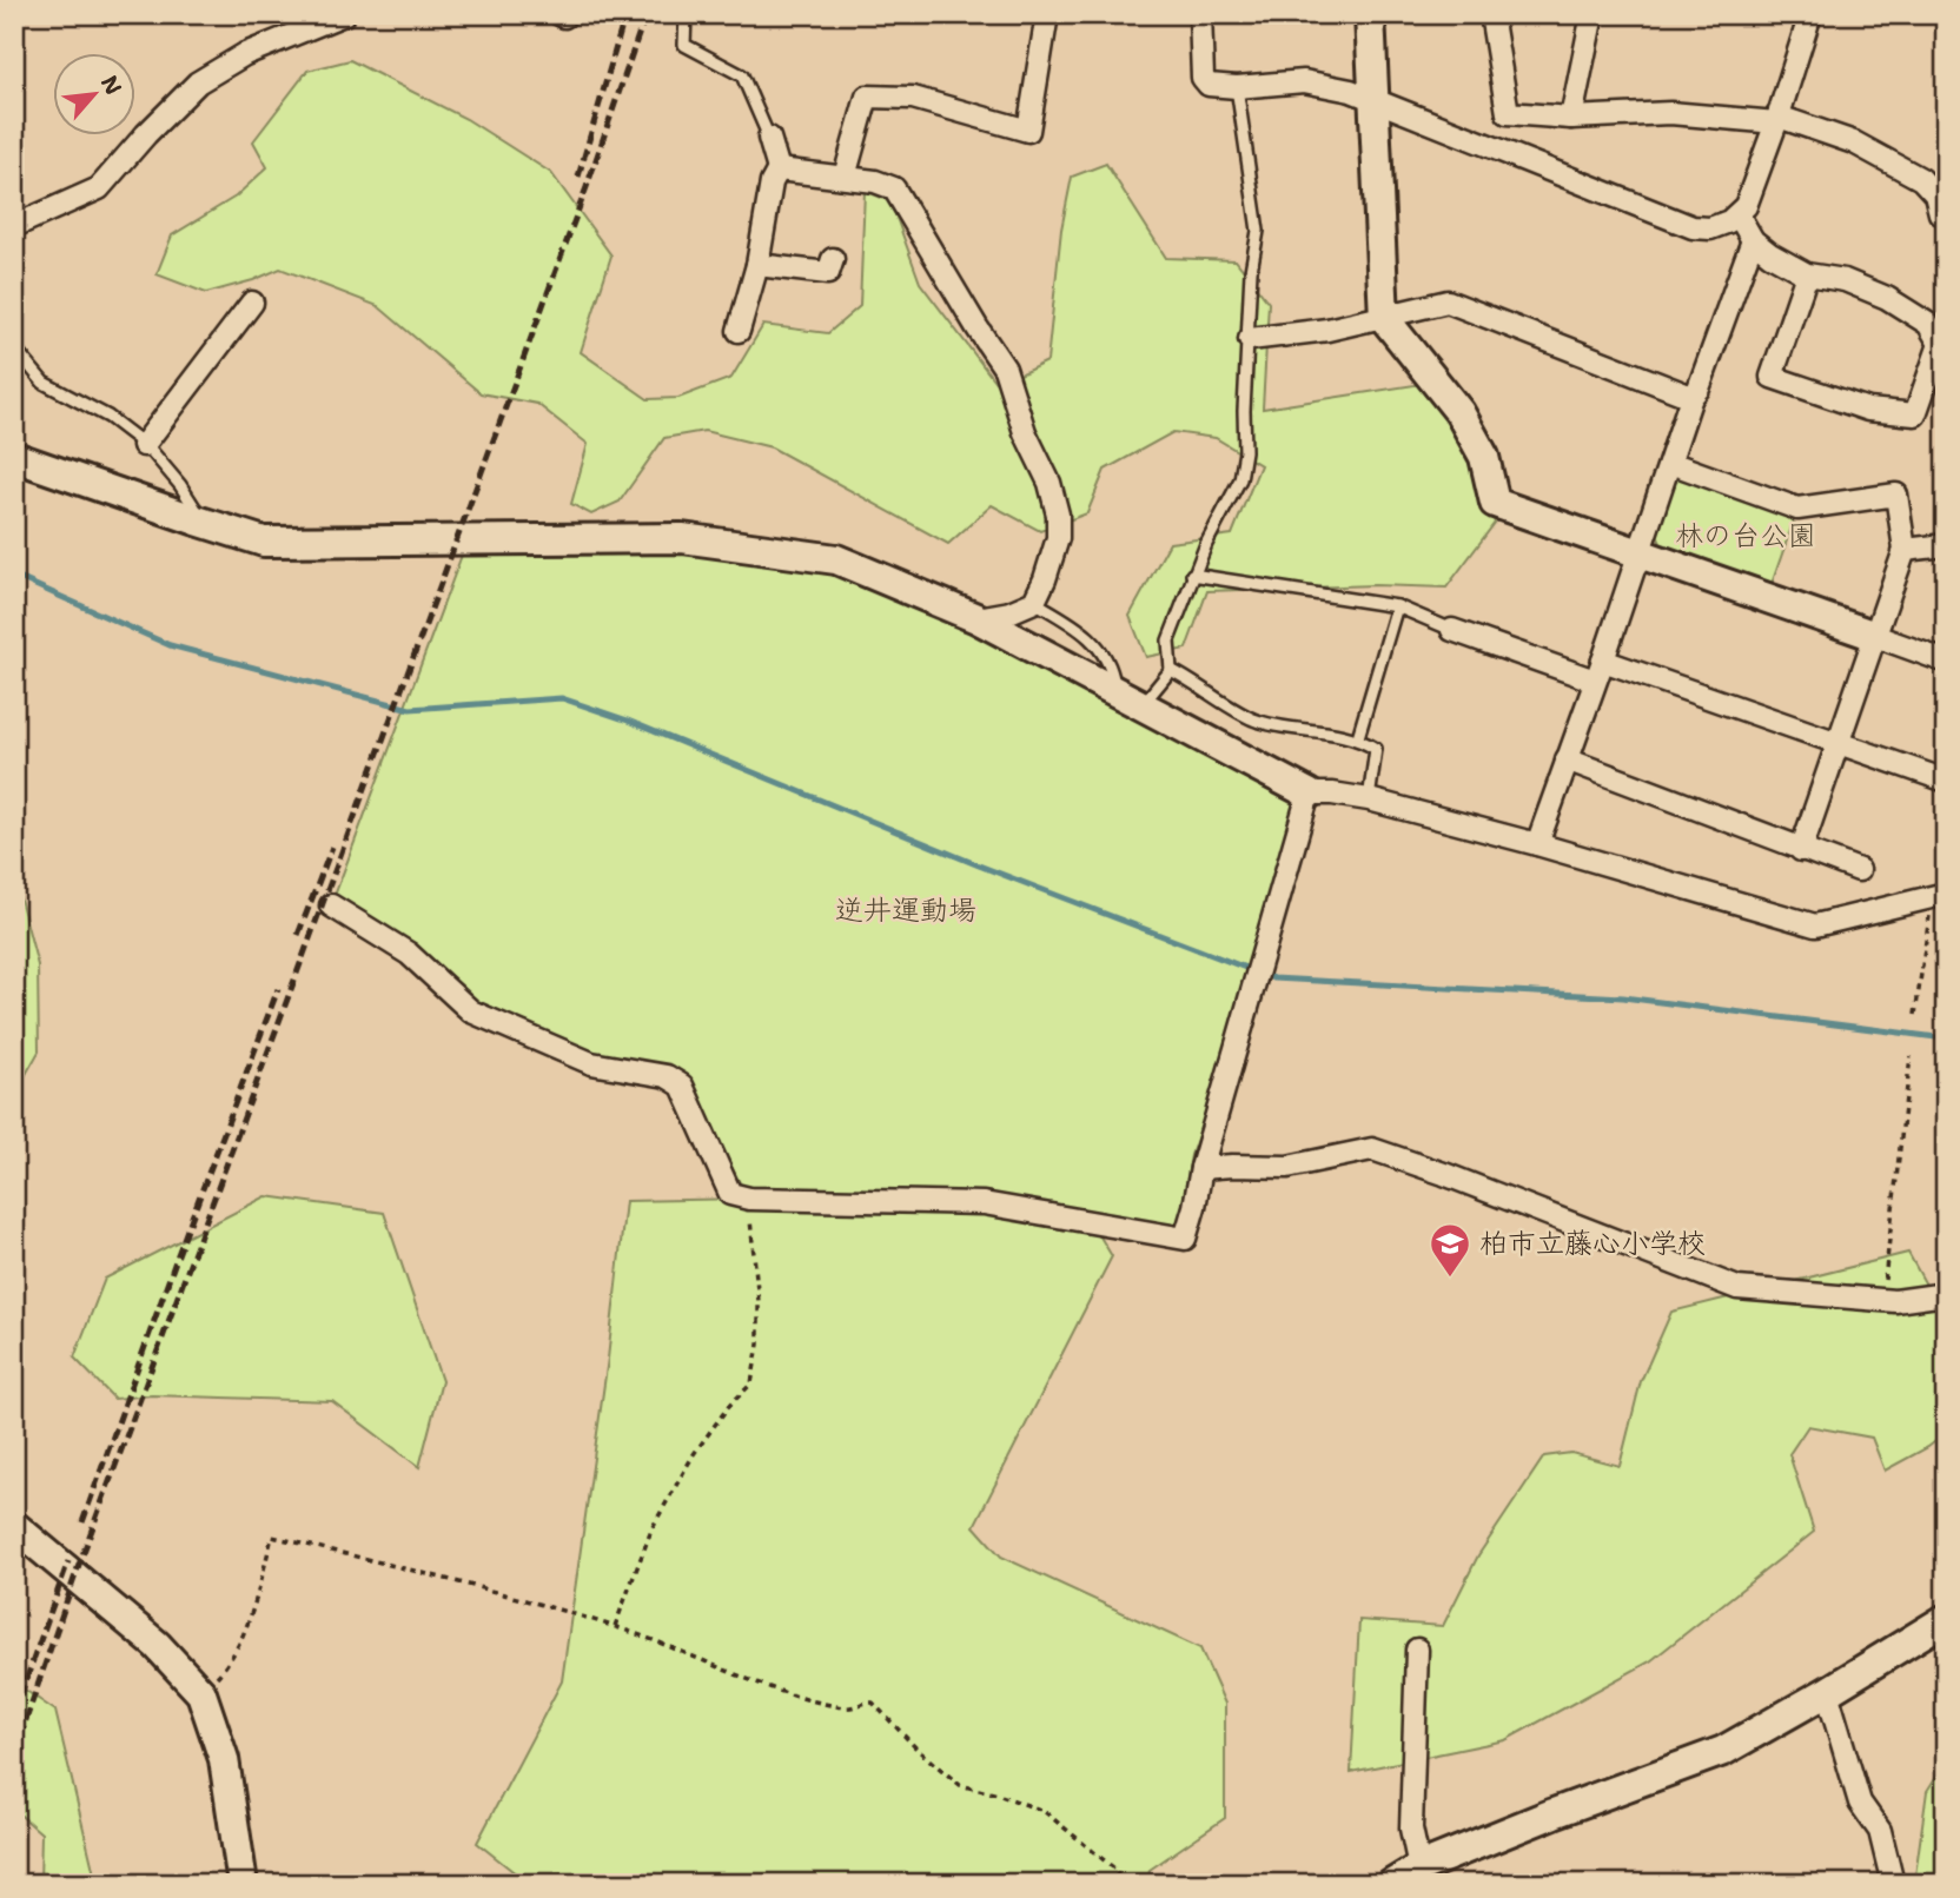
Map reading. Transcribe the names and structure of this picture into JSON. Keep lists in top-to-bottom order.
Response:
{
  "parks": ["林の台公園", "逆井運動場"],
  "places": {
    "school or university": ["柏市立藤心小学校"]
  },
  "north": "top right"
}
